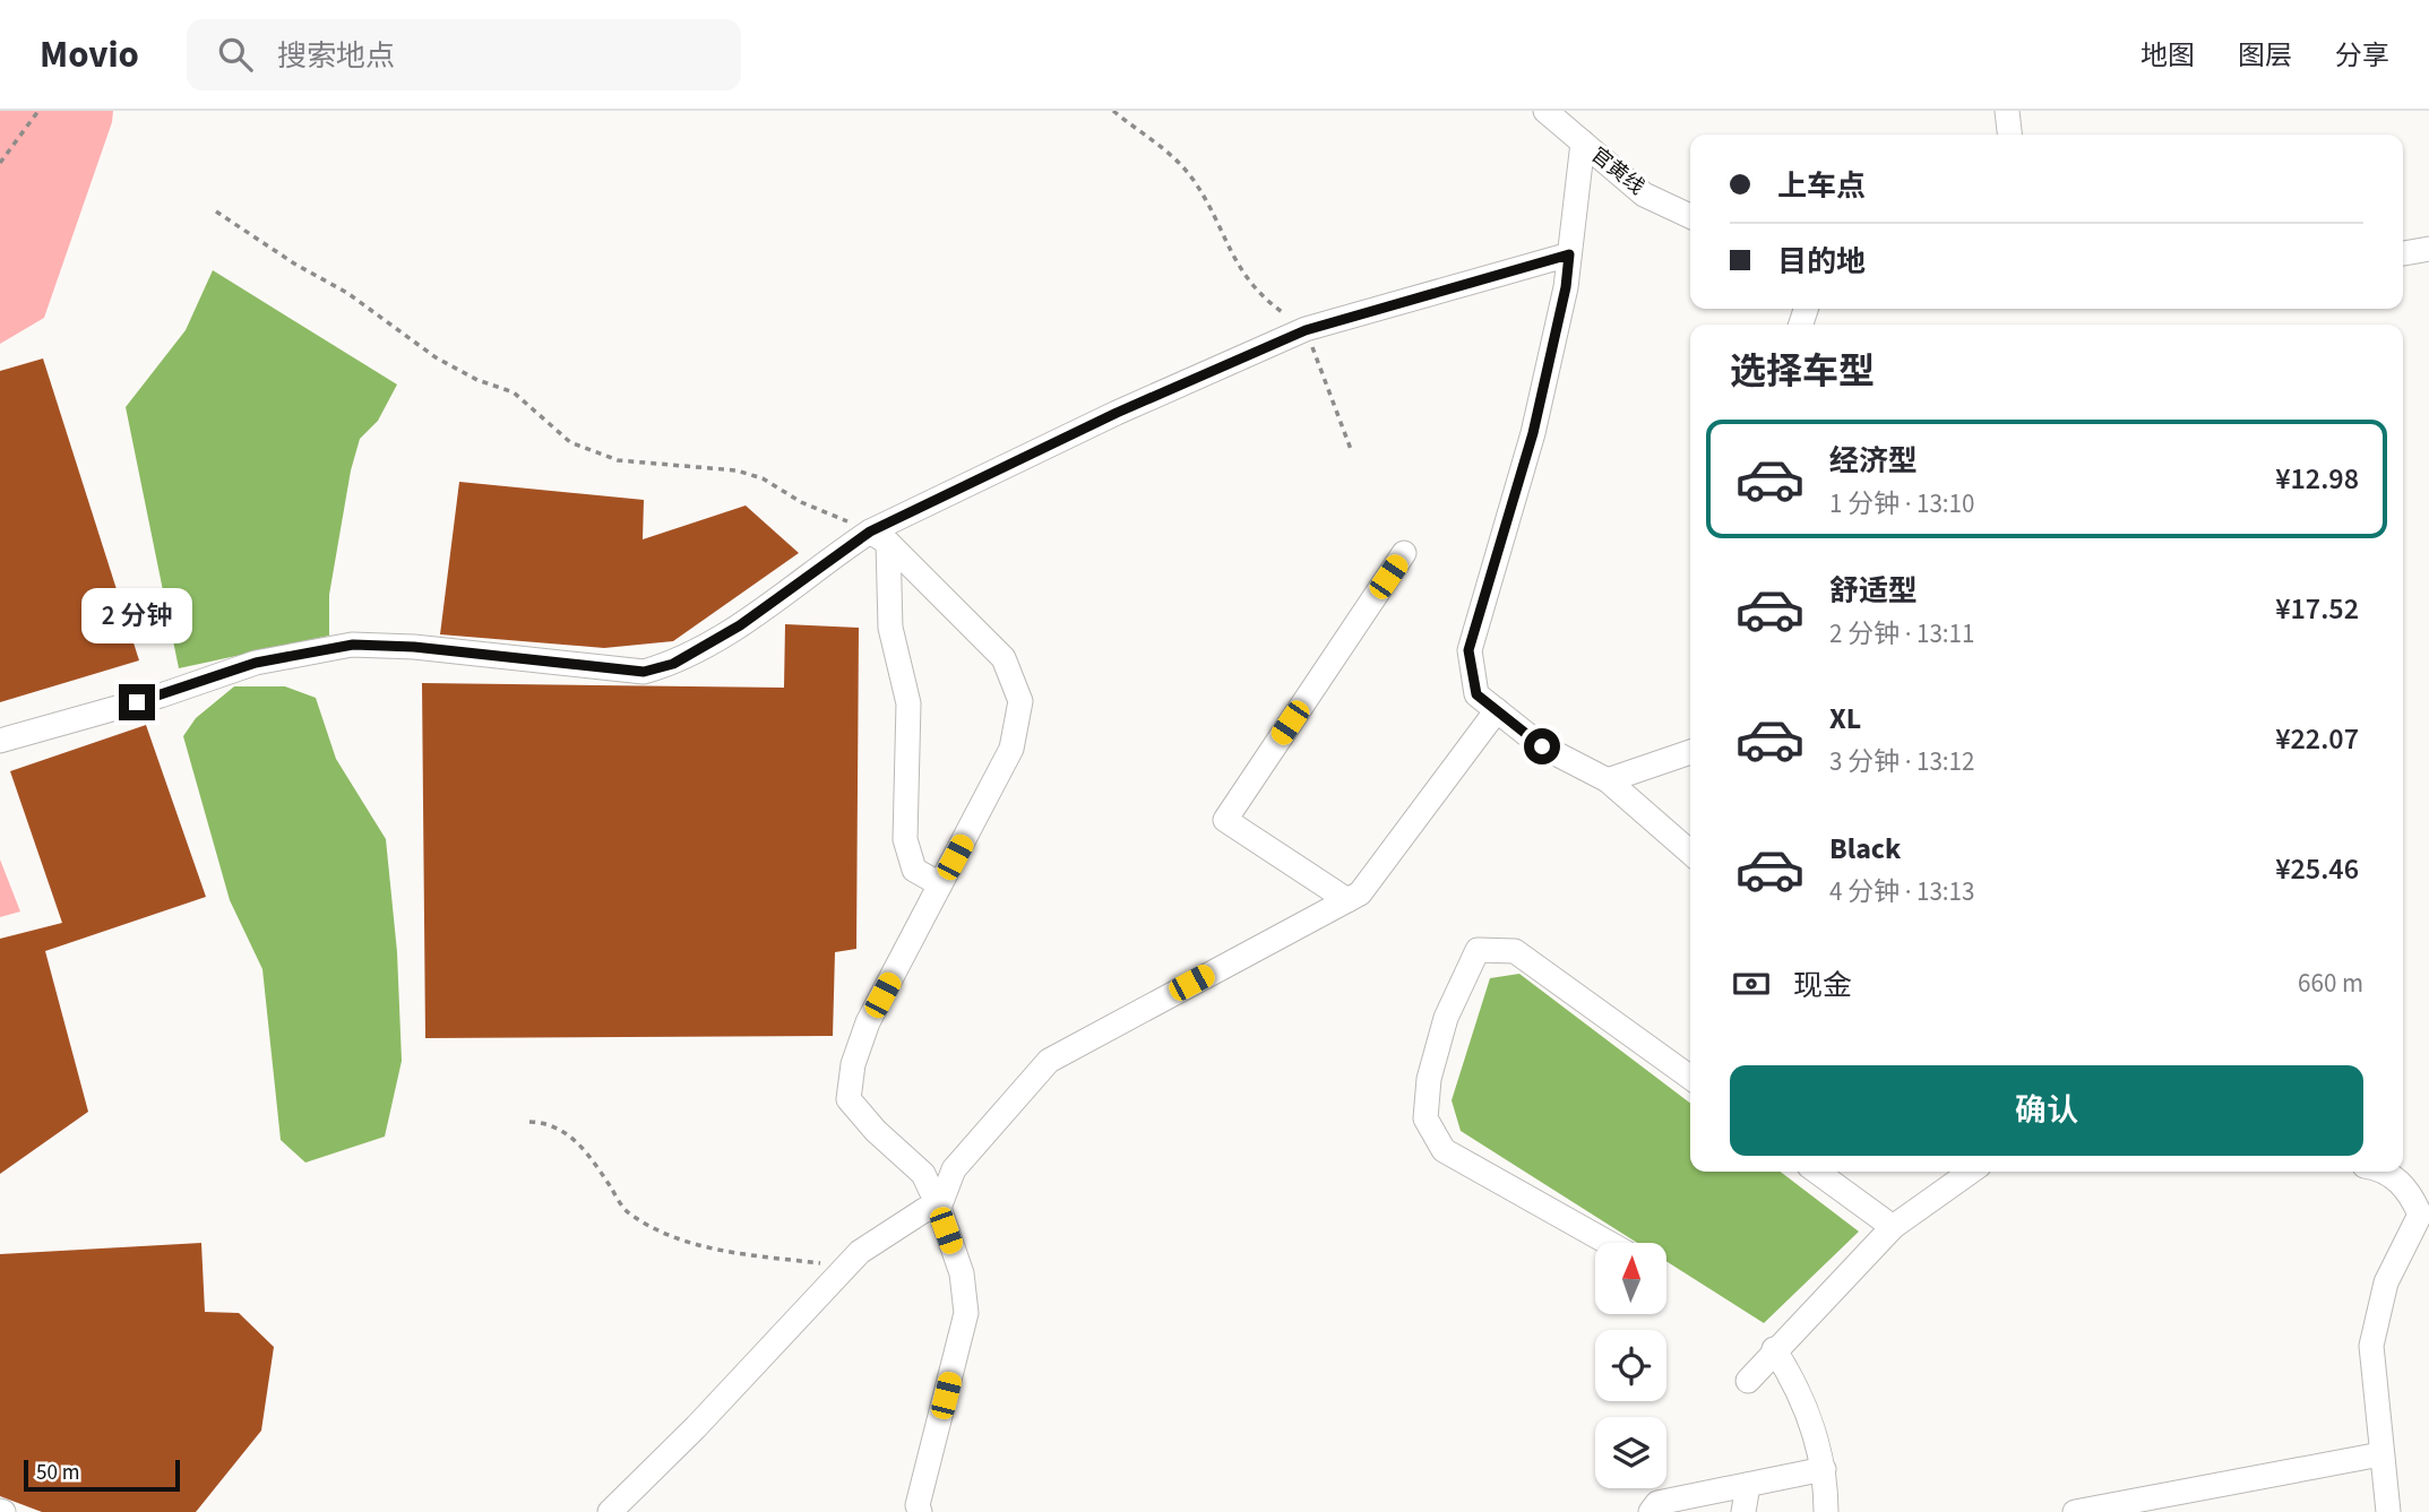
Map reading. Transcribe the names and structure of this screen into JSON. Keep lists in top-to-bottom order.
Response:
{
  "streets": {
    "street": ["官黄线"]
  },
  "scale_bar": "50 m",
  "north": "top",
  "page": {
    "header": "Movio",
    "search": "搜索地点",
    "nav": ["地图", "图层", "分享"],
    "banner": ["上车点", "目的地"],
    "heading": "选择车型",
    "list": [
      {
        "name": "经济型",
        "note": "1 分钟 · 13:10",
        "value": "¥12.98"
      },
      {
        "name": "舒适型",
        "note": "2 分钟 · 13:11",
        "value": "¥17.52"
      },
      {
        "name": "XL",
        "note": "3 分钟 · 13:12",
        "value": "¥22.07"
      },
      {
        "name": "Black",
        "note": "4 分钟 · 13:13",
        "value": "¥25.46"
      }
    ],
    "bubble": "2 分钟",
    "pay": ["现金", "660 m"],
    "buttons": "确认",
    "scale": "50 m"
  }
}
